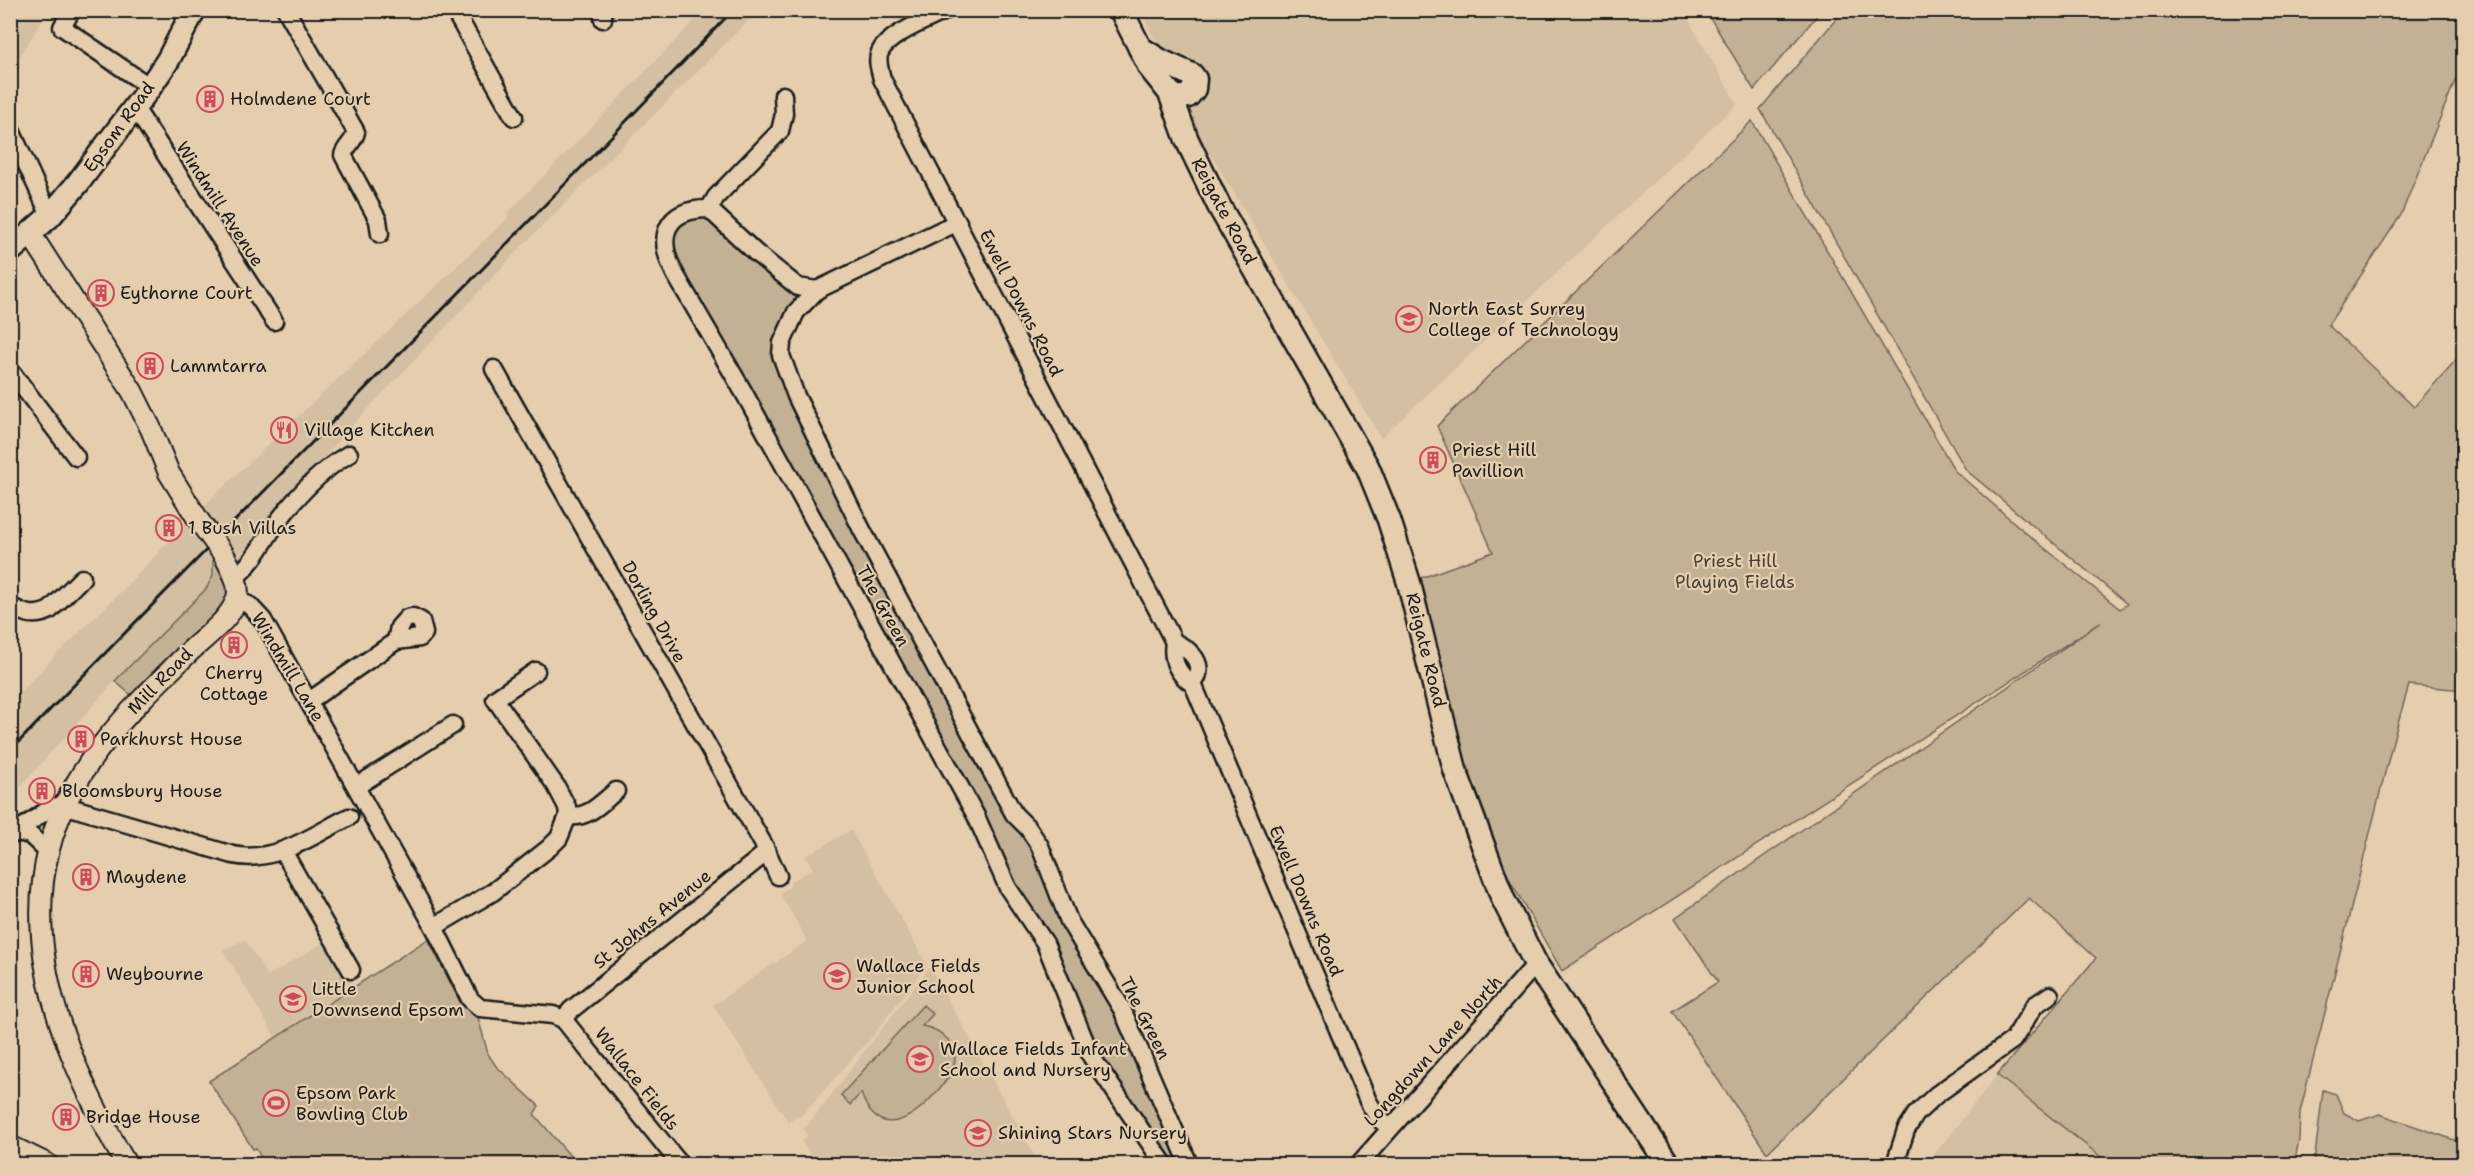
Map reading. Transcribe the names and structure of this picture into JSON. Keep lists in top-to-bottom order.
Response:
{
  "streets": {
    "highway": ["Epsom Road", "Reigate Road"],
    "main road": ["Windmill Lane", "Mill Road"],
    "street": [
      "Windmill Avenue",
      "Ewell Downs Road",
      "The Green",
      "Dorling Drive",
      "St Johns Avenue",
      "Longdown Lane North",
      "Wallace Fields"
    ]
  },
  "crossings": [
    ["Epsom Road", "Windmill Avenue"],
    ["Epsom Road", "Windmill Lane"],
    ["Reigate Road", "Longdown Lane North"],
    ["Ewell Downs Road", "The Green"],
    ["Ewell Downs Road", "Longdown Lane North"],
    ["Dorling Drive", "St Johns Avenue"],
    ["Windmill Lane", "Mill Road"],
    ["Windmill Lane", "St Johns Avenue"],
    ["Windmill Lane", "Wallace Fields"],
    ["St Johns Avenue", "Wallace Fields"]
  ],
  "parks": ["Priest Hill Playing Fields"],
  "places": {
    "building": [
      "Holmdene Court",
      "Eythorne Court",
      "Lammtarra",
      "Priest Hill Pavillion",
      "1 Bush Villas",
      "Cherry Cottage",
      "Parkhurst House",
      "Bloomsbury House",
      "Maydene",
      "Weybourne",
      "Bridge House"
    ],
    "school or university": [
      "North East Surrey College of Technology",
      "Wallace Fields Junior School",
      "Little Downsend Epsom",
      "Wallace Fields Infant School and Nursery",
      "Shining Stars Nursery"
    ],
    "restaurant": ["Village Kitchen"],
    "sports": ["Epsom Park Bowling Club"]
  }
}
